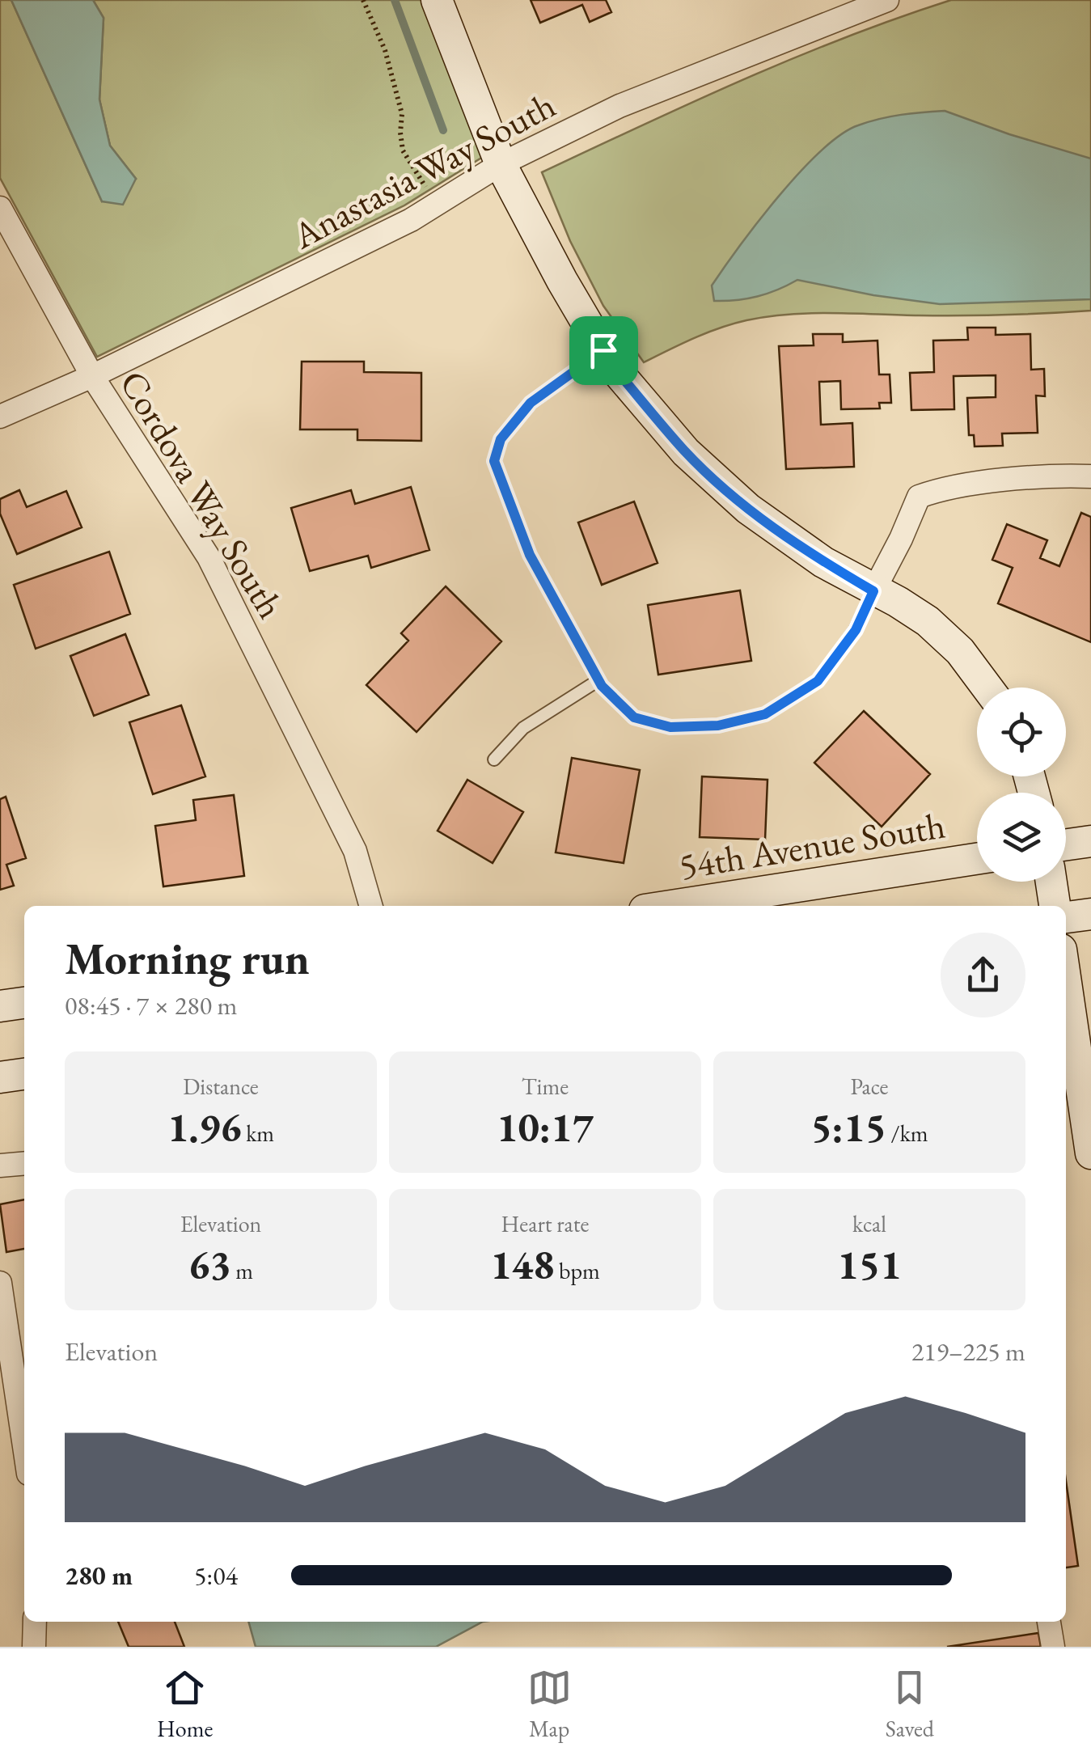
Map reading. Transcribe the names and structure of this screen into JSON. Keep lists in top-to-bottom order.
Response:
{
  "streets": {
    "street": ["Anastasia Way South", "Cordova Way South", "54th Avenue South"]
  },
  "crossings": [
    ["Anastasia Way South", "Cordova Way South"]
  ],
  "page": {
    "heading": ["Morning run", "08:45 · 7 × 280 m"],
    "stats": [
      ["Distance", "1.96 km"],
      ["Time", "10:17"],
      ["Pace", "5:15 /km"],
      ["Elevation", "63 m"],
      ["Heart rate", "148 bpm"],
      ["kcal", "151"]
    ],
    "chart": ["Elevation", "219–225 m"],
    "list": [
      {
        "name": "280 m",
        "note": "5:04"
      }
    ],
    "tabs": ["Home", "Map", "Saved"]
  }
}
